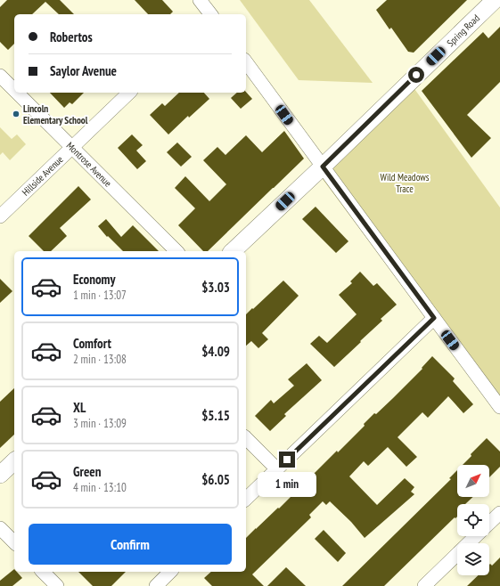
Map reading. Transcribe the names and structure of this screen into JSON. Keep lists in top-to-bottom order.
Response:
{
  "streets": {
    "street": ["Spring Road", "Montrose Avenue", "Hillside Avenue"]
  },
  "crossings": [
    ["Montrose Avenue", "Hillside Avenue"]
  ],
  "parks": ["Wild Meadows Trace"],
  "places": ["Lincoln Elementary School"],
  "north": "top right",
  "page": {
    "banner": ["Robertos", "Saylor Avenue"],
    "list": [
      {
        "name": "Economy",
        "note": "1 min · 13:07",
        "value": "$3.03"
      },
      {
        "name": "Comfort",
        "note": "2 min · 13:08",
        "value": "$4.09"
      },
      {
        "name": "XL",
        "note": "3 min · 13:09",
        "value": "$5.15"
      },
      {
        "name": "Green",
        "note": "4 min · 13:10",
        "value": "$6.05"
      }
    ],
    "bubble": "1 min",
    "buttons": "Confirm"
  }
}
